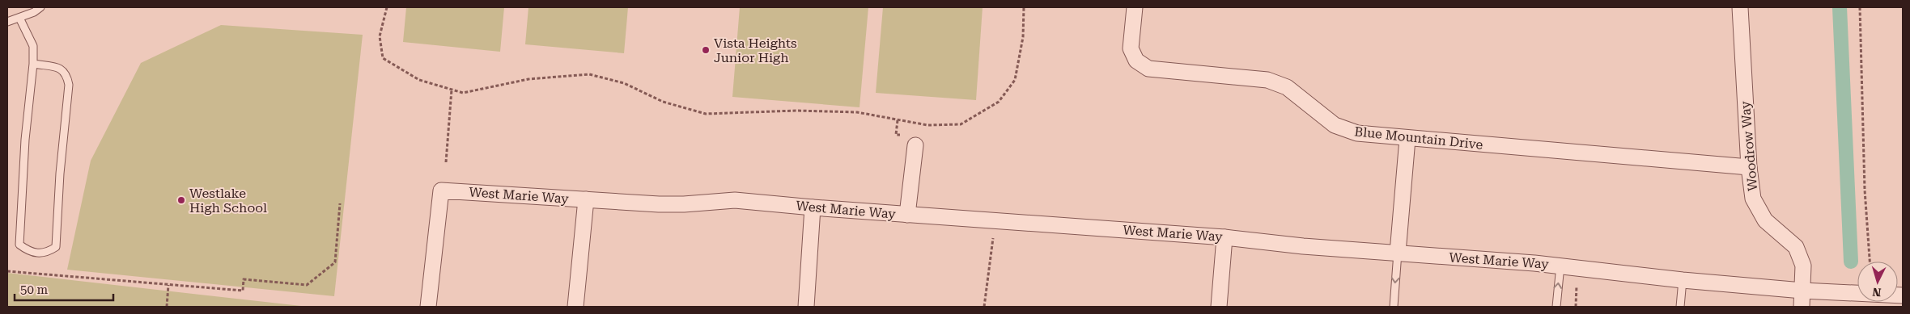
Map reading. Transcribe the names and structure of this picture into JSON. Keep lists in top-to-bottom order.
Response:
{
  "streets": {
    "street": ["Blue Mountain Drive", "Woodrow Way", "West Marie Way"]
  },
  "crossings": [
    ["Blue Mountain Drive", "Woodrow Way"],
    ["Woodrow Way", "West Marie Way"]
  ],
  "places": ["Vista Heights Junior High", "Westlake High School"],
  "scale_bar": "50 m",
  "north": "bottom"
}
